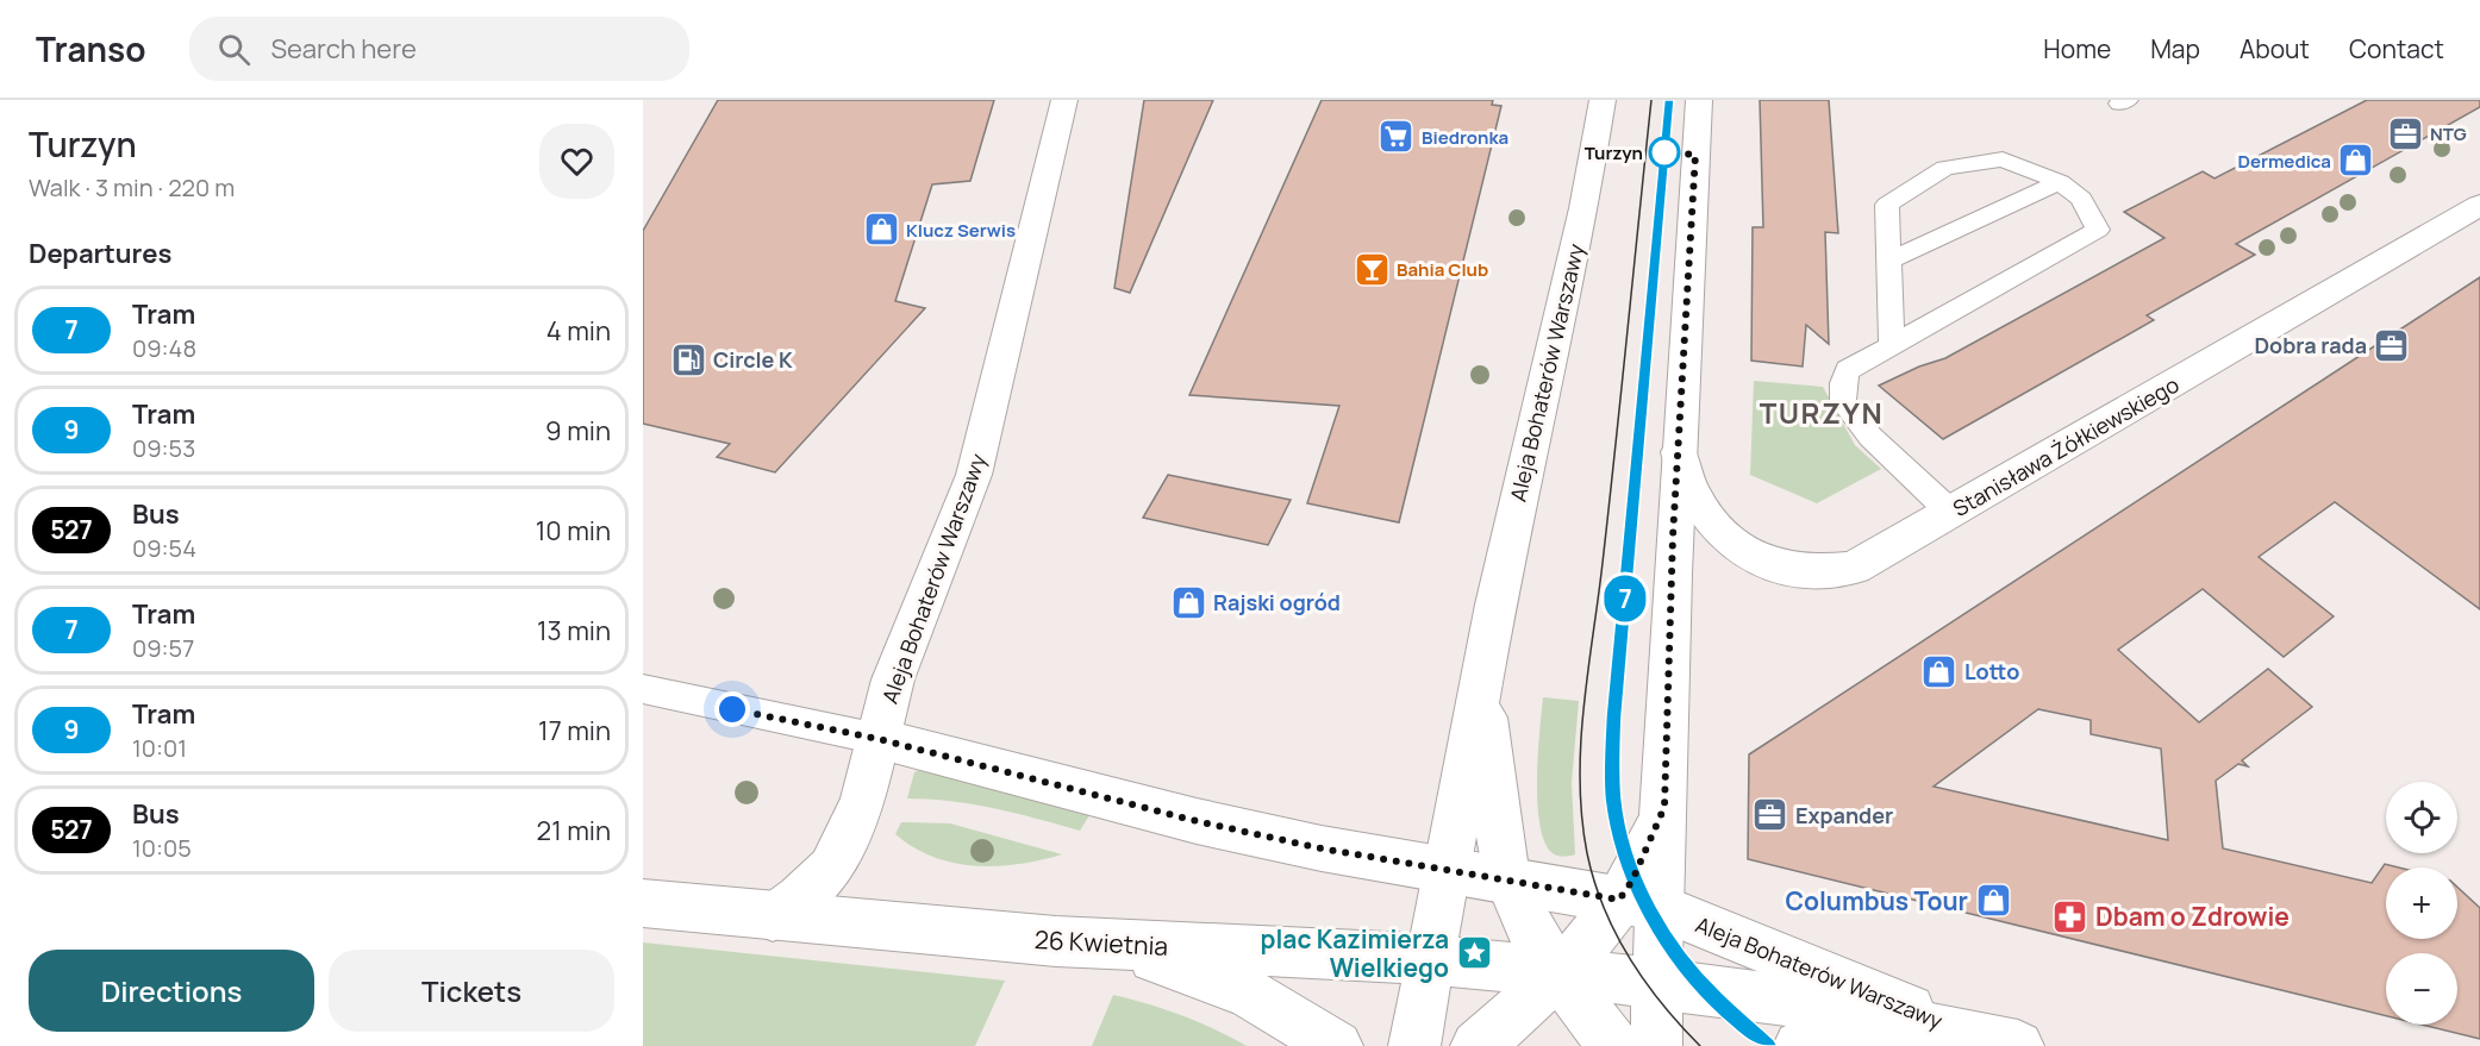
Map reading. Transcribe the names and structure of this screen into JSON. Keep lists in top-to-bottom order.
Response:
{
  "streets": {
    "street": ["Aleja Bohaterów Warszawy", "Stanisława Żółkiewskiego", "26 Kwietnia"]
  },
  "crossings": [
    ["Aleja Bohaterów Warszawy", "26 Kwietnia"]
  ],
  "districts": ["TURZYN"],
  "places": {
    "office": ["NTG", "Dobra rada", "Expander"],
    "supermarket": ["Biedronka"],
    "other": ["Turzyn"],
    "shop": [
      "Dermedica",
      "Klucz Serwis",
      "Rajski ogród",
      "Lotto",
      "Columbus Tour"
    ],
    "bar": ["Bahia Club"],
    "fuel station": ["Circle K"],
    "pharmacy": ["Dbam o Zdrowie"],
    "place": ["plac Kazimierza Wielkiego"]
  },
  "lines": ["tram line 7"],
  "page": {
    "header": "Transo",
    "search": "Search here",
    "nav": [
      "Home",
      "Map",
      "About",
      "Contact"
    ],
    "heading": [
      ["Turzyn", "Walk · 3 min · 220 m"],
      "Departures"
    ],
    "on_map": "7",
    "list": [
      {
        "mark": "7",
        "name": "Tram",
        "note": "09:48",
        "value": "4 min"
      },
      {
        "mark": "9",
        "name": "Tram",
        "note": "09:53",
        "value": "9 min"
      },
      {
        "mark": "527",
        "name": "Bus",
        "note": "09:54",
        "value": "10 min"
      },
      {
        "mark": "7",
        "name": "Tram",
        "note": "09:57",
        "value": "13 min"
      },
      {
        "mark": "9",
        "name": "Tram",
        "note": "10:01",
        "value": "17 min"
      },
      {
        "mark": "527",
        "name": "Bus",
        "note": "10:05",
        "value": "21 min"
      }
    ],
    "map_buttons": ["+", "−"],
    "buttons": ["Directions", "Tickets"]
  }
}
